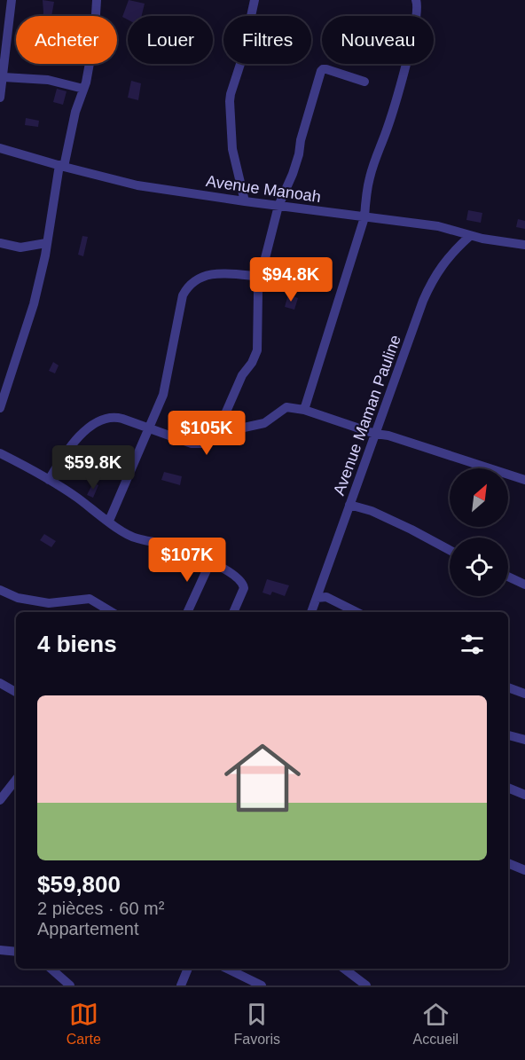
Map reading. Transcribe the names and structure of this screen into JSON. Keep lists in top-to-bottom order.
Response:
{
  "streets": {
    "street": ["Avenue Manoah", "Avenue Maman Pauline"]
  },
  "crossings": [
    ["Avenue Manoah", "Avenue Maman Pauline"]
  ],
  "north": "top right",
  "page": {
    "chip": [
      "Acheter",
      "Louer",
      "Filtres",
      "Nouveau"
    ],
    "price": [
      "$94.8K",
      "$105K",
      "$59.8K",
      "$107K"
    ],
    "heading": "4 biens",
    "list": [
      {
        "name": "$59,800",
        "note": "2 pièces · 60 m² · Appartement"
      }
    ],
    "tabs": ["Carte", "Favoris", "Accueil"]
  }
}
